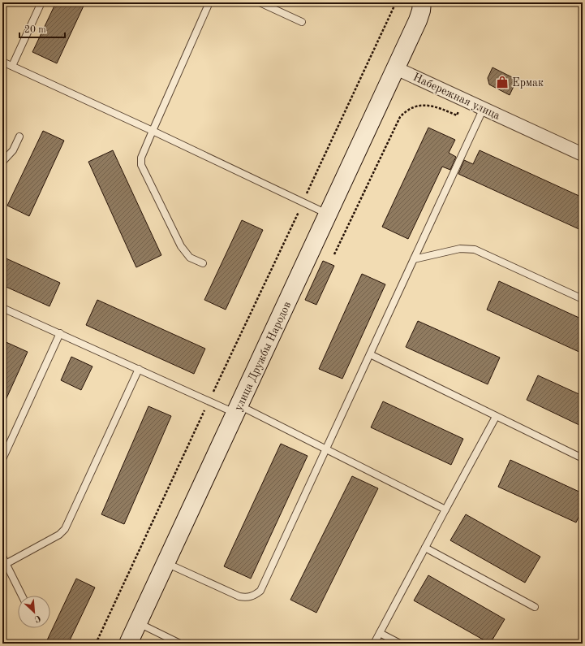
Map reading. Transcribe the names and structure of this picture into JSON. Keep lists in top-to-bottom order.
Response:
{
  "streets": {
    "main road": ["улица Дружбы Народов"],
    "street": ["Набережная улица"]
  },
  "crossings": [
    ["Набережная улица", "улица Дружбы Народов"]
  ],
  "places": {
    "shop": ["Ермак"]
  },
  "scale_bar": "20 m",
  "north": "bottom right"
}
